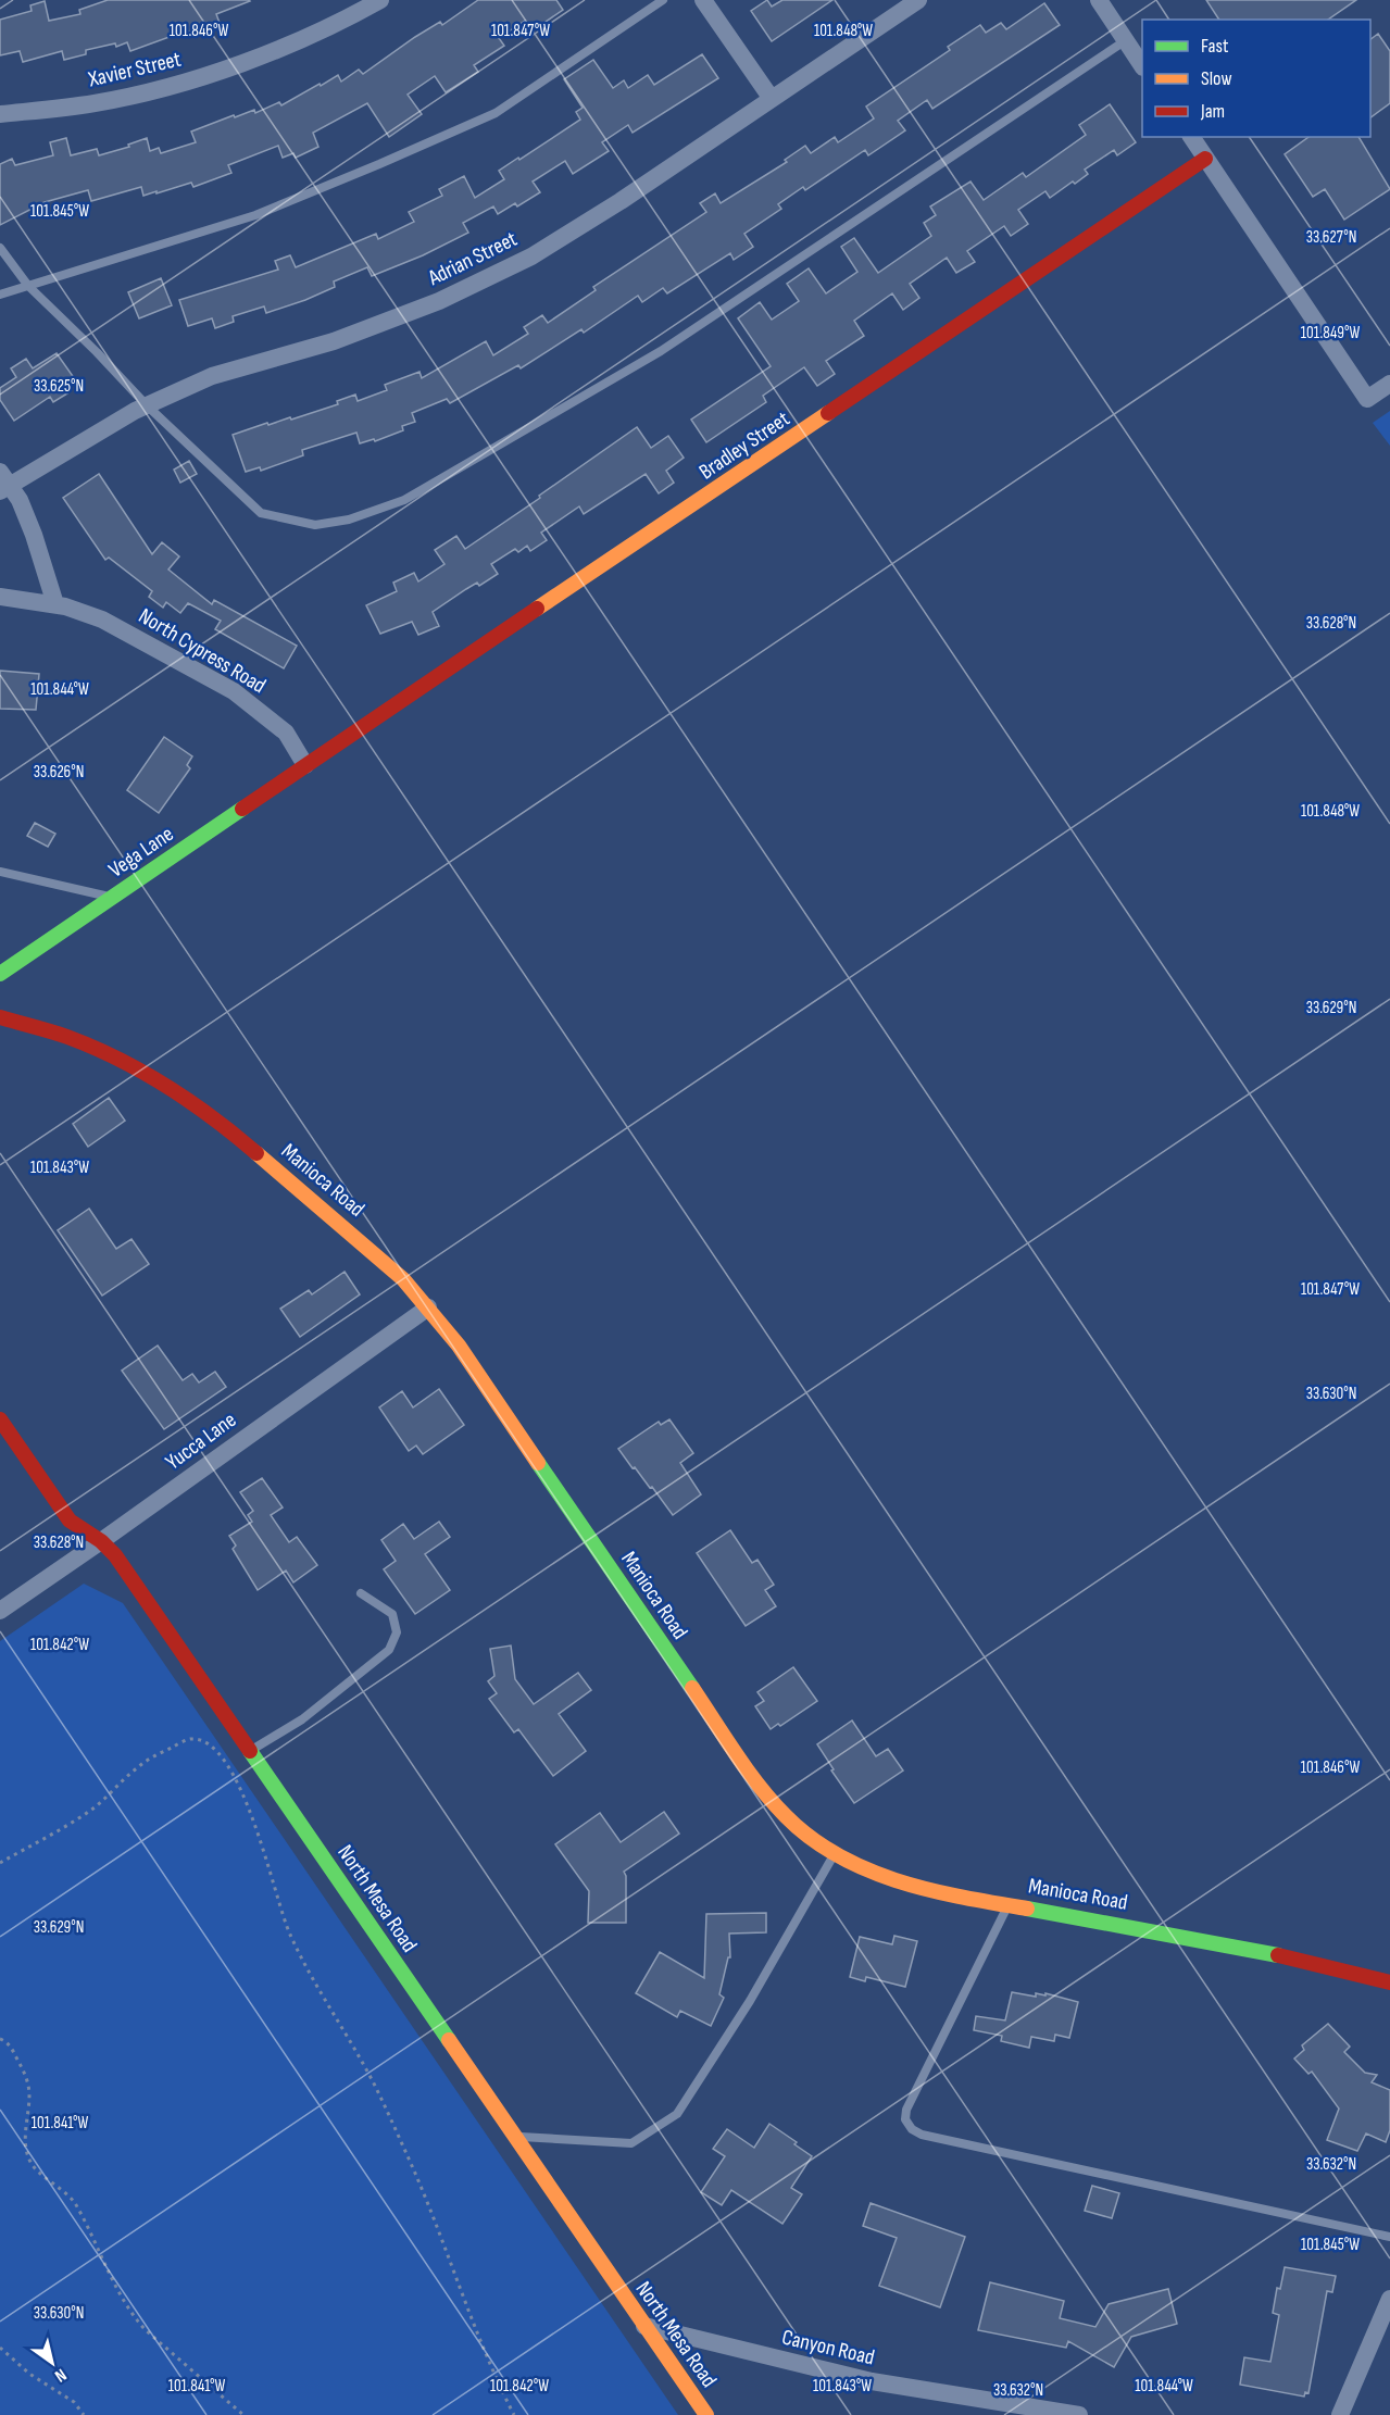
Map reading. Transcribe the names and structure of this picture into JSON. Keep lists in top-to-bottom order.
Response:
{
  "streets": {
    "street": [
      "Xavier Street",
      "Adrian Street",
      "Bradley Street",
      "North Cypress Road",
      "Vega Lane",
      "Manioca Road",
      "Yucca Lane",
      "North Mesa Road",
      "Canyon Road"
    ]
  },
  "crossings": [
    ["Bradley Street", "North Cypress Road"],
    ["Bradley Street", "Vega Lane"],
    ["North Cypress Road", "Vega Lane"],
    ["Manioca Road", "Yucca Lane"],
    ["Yucca Lane", "North Mesa Road"],
    ["North Mesa Road", "Canyon Road"]
  ],
  "legend": ["Fast", "Slow", "Jam"],
  "north": "bottom right",
  "coordinates": [
    "101.846°W",
    "101.847°W",
    "101.848°W",
    "101.845°W",
    "33.627°N",
    "101.849°W",
    "33.625°N",
    "33.628°N",
    "101.844°W",
    "33.626°N",
    "33.629°N",
    "101.843°W",
    "33.630°N",
    "101.842°W",
    "101.841°W",
    "33.632°N"
  ]
}
